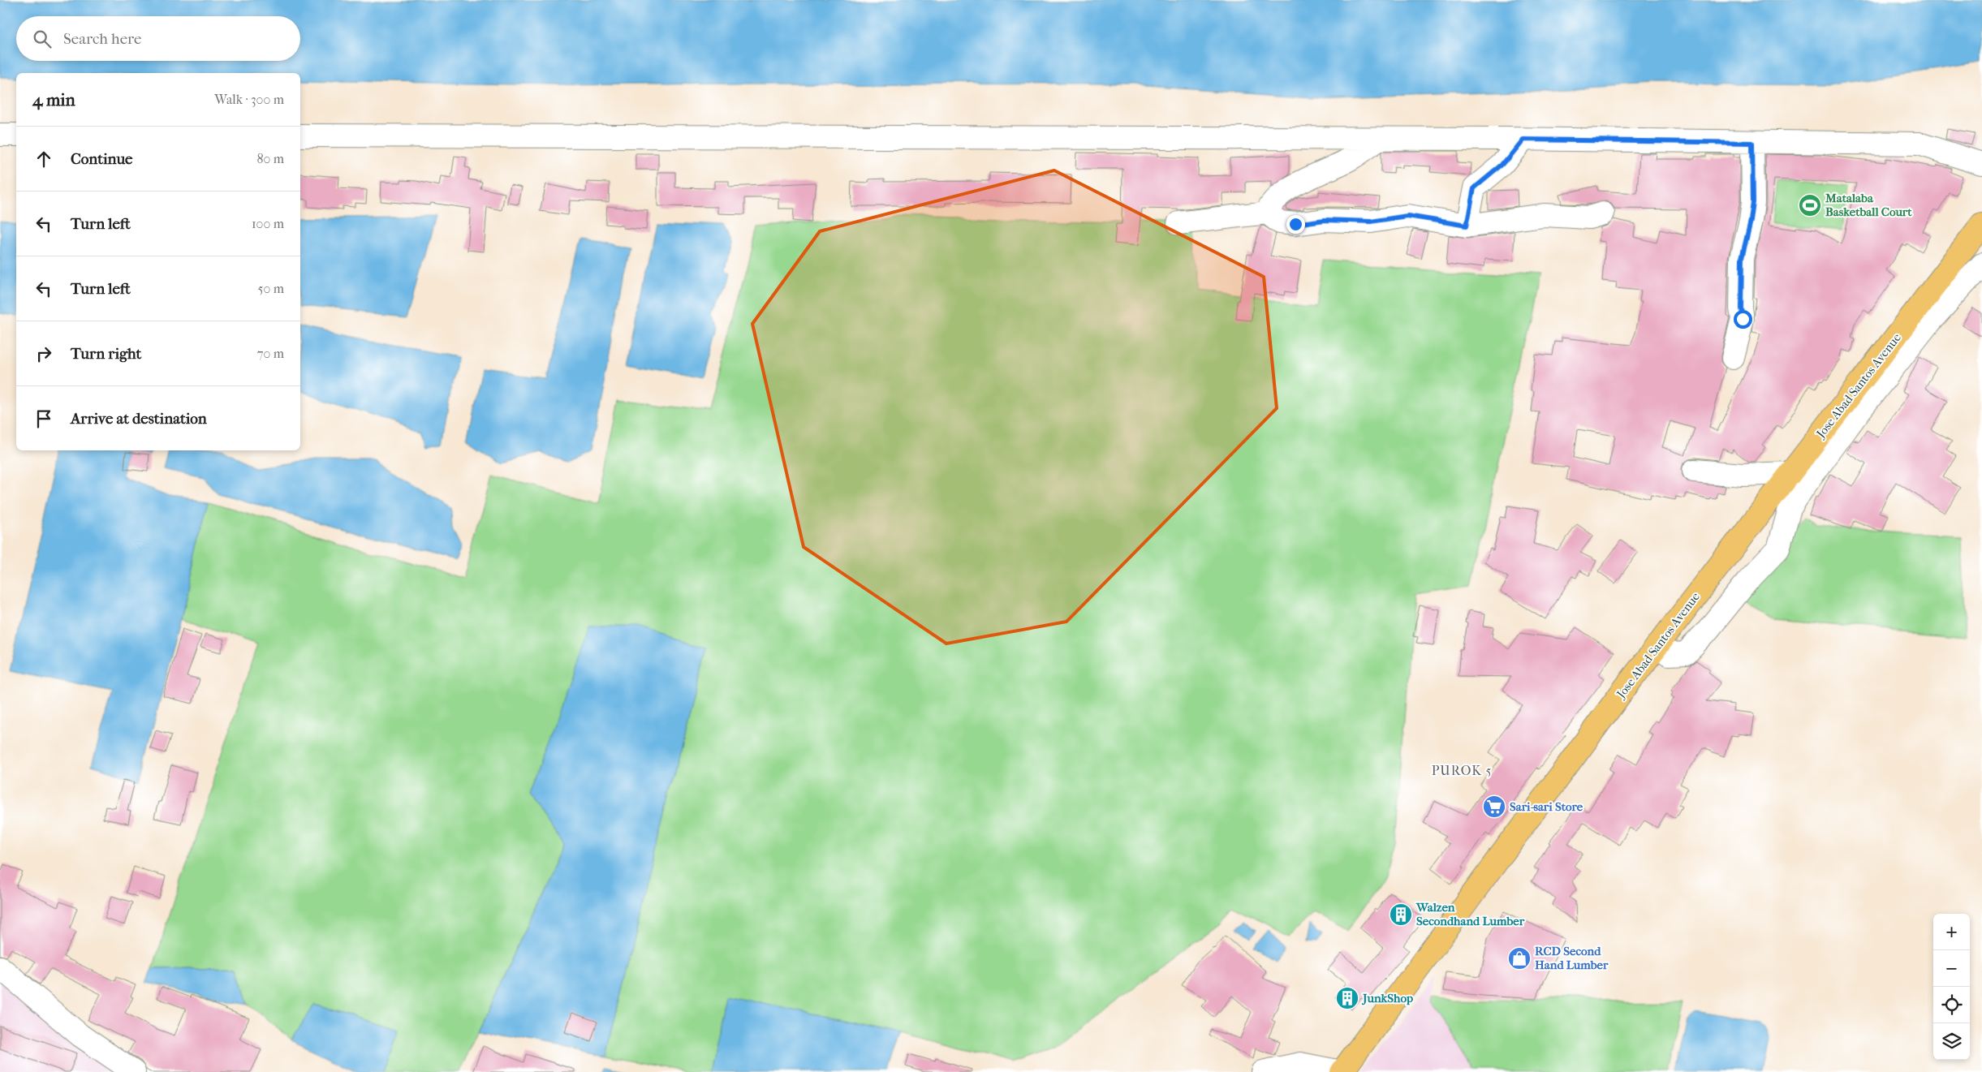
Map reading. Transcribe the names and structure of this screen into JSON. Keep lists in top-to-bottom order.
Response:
{
  "streets": {
    "highway": ["Jose Abad Santos Avenue"]
  },
  "districts": ["PUROK 5"],
  "places": {
    "sports": ["Matalaba Basketball Court"],
    "supermarket": ["Sari-sari Store"],
    "building": ["Walzen Secondhand Lumber", "JunkShop"],
    "shop": ["RCD Second Hand Lumber"]
  },
  "page": {
    "search": "Search here",
    "heading": ["4 min", "Walk · 300 m"],
    "list": [
      ["Continue", "80 m"],
      ["Turn left", "100 m"],
      ["Turn left", "50 m"],
      ["Turn right", "70 m"],
      "Arrive at destination"
    ],
    "map_buttons": ["+", "−"]
  }
}
